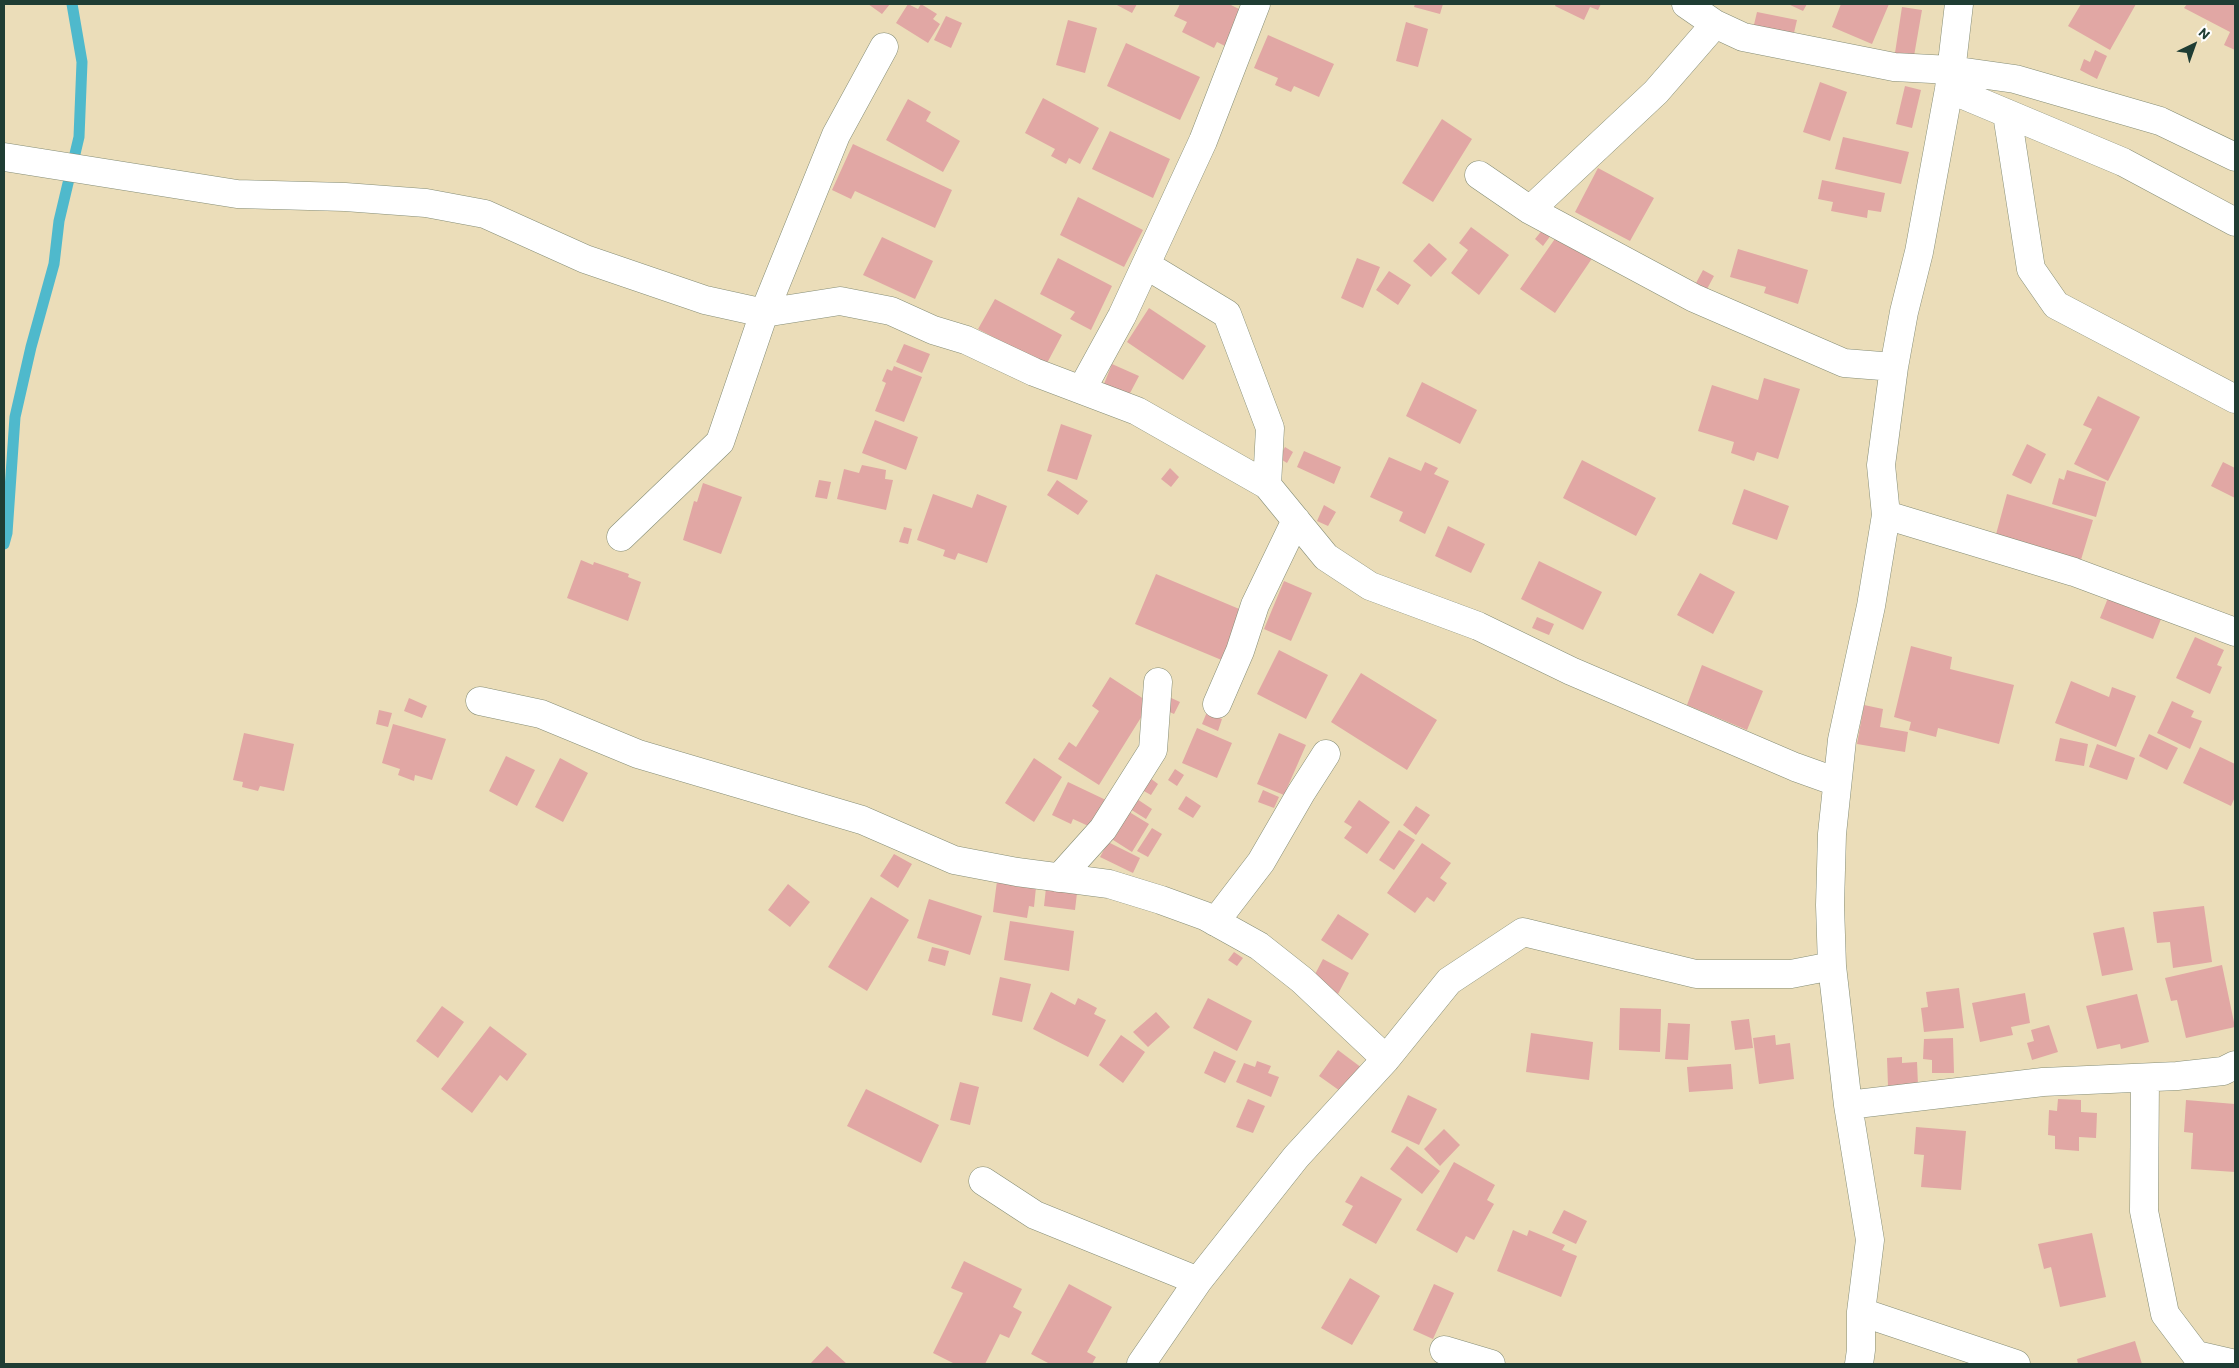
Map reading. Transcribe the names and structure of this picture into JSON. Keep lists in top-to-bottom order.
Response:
{
  "north": "top right"
}
